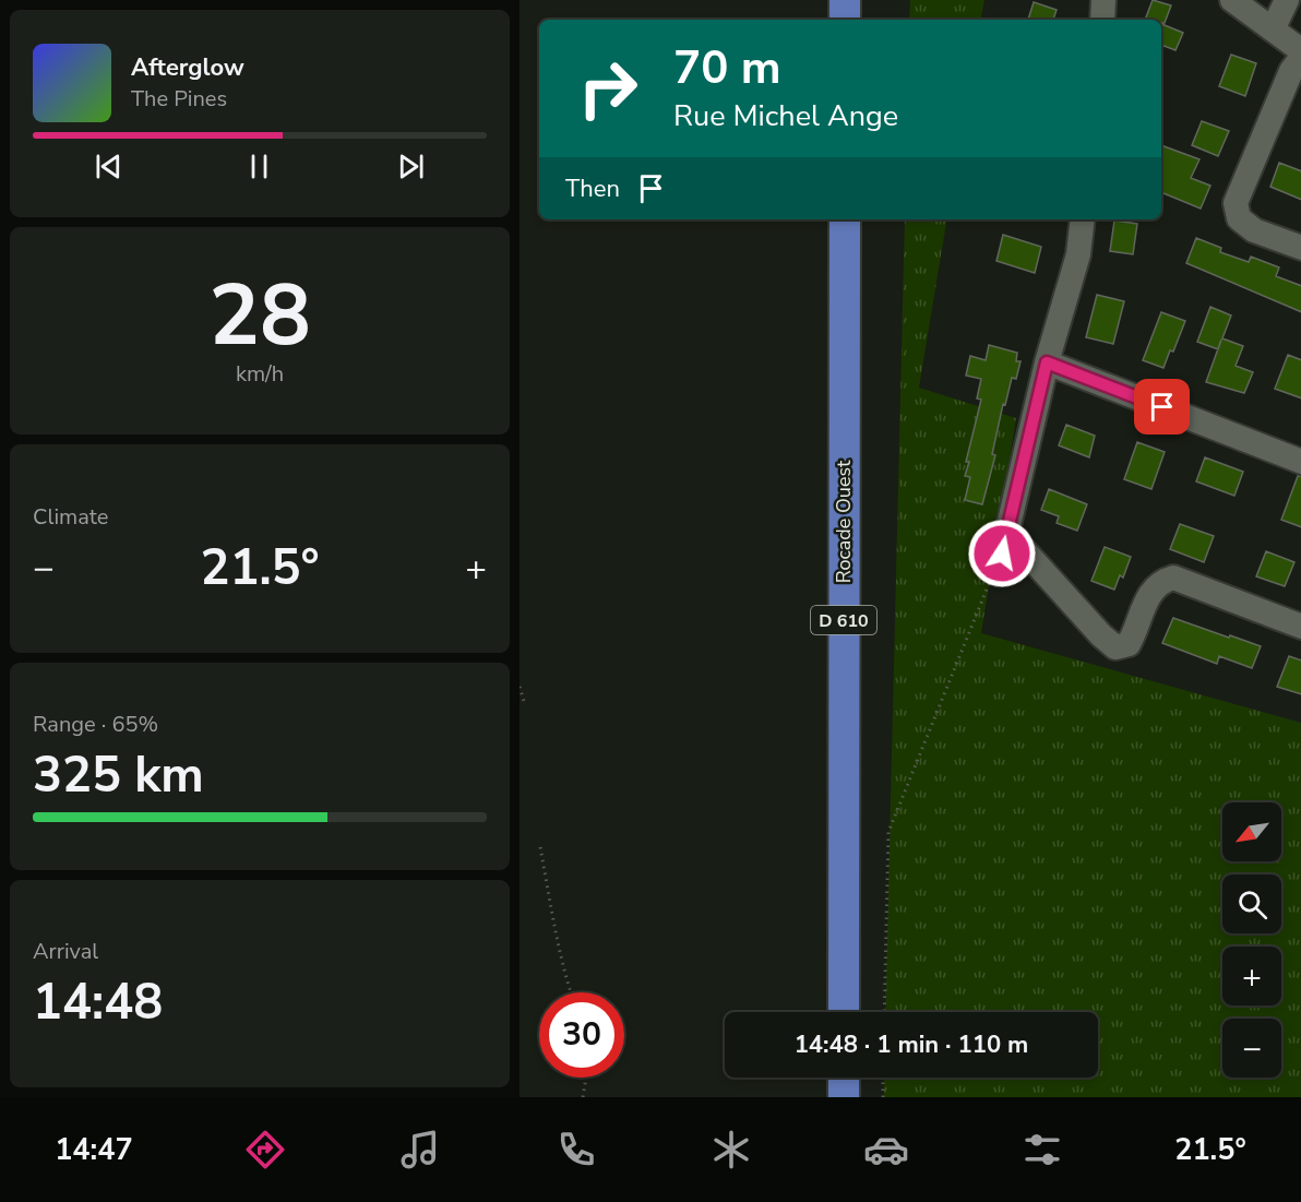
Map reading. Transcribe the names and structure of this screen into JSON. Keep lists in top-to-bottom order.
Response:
{
  "streets": {
    "main road": ["Rocade Ouest", "D 610"]
  },
  "north": "bottom left",
  "page": {
    "turn": ["70 m", "Rue Michel Ange"],
    "song": ["Afterglow", "The Pines"],
    "then": "Then",
    "tile": [
      ["28", "km/h"],
      "Climate",
      ["Range · 65%", "325 km"],
      ["Arrival", "14:48"]
    ],
    "heat": ["−", "21.5°", "+"],
    "map_buttons": ["+", "−"],
    "limit": "30",
    "trip": "14:48 · 1 min · 110 m",
    "tabs": ["14:47", "21.5°"]
  }
}
